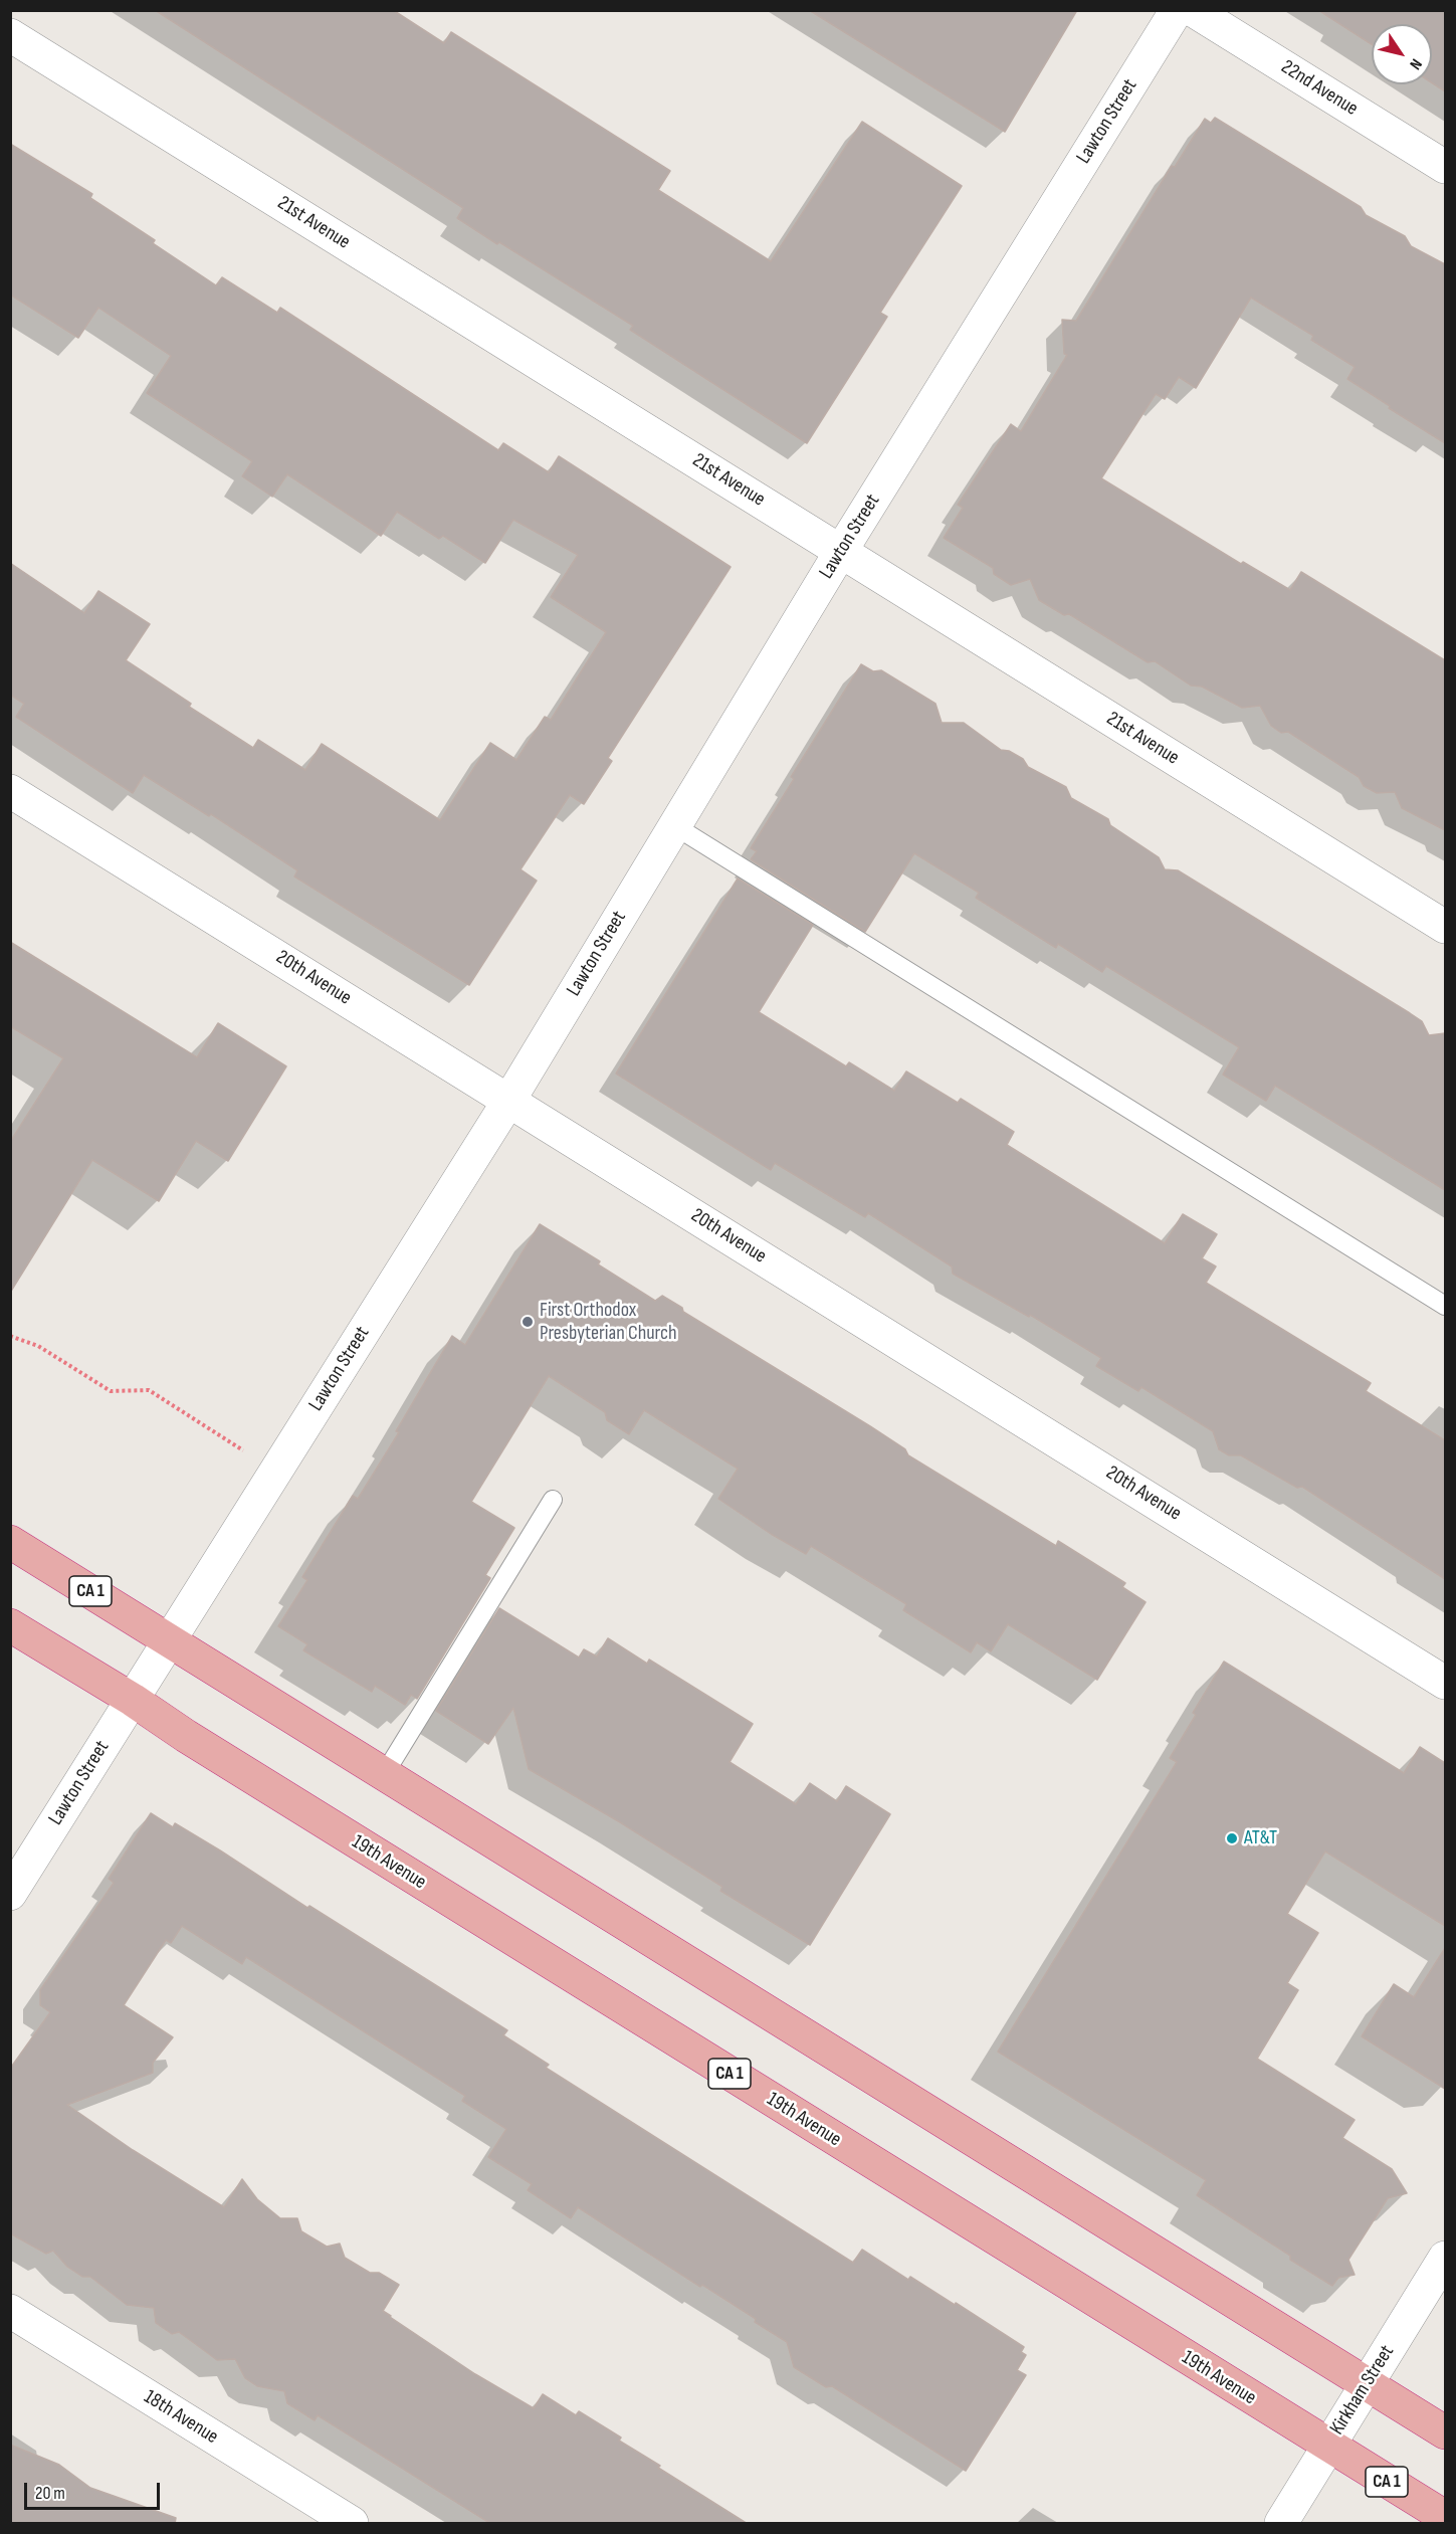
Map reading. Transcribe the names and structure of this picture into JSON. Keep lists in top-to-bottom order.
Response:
{
  "streets": {
    "highway": ["CA 1", "19th Avenue"],
    "street": [
      "22nd Avenue",
      "Lawton Street",
      "21st Avenue",
      "20th Avenue",
      "Kirkham Street",
      "18th Avenue"
    ]
  },
  "crossings": [
    ["Lawton Street", "21st Avenue"],
    ["Lawton Street", "20th Avenue"],
    ["Lawton Street", "CA 1"],
    ["Lawton Street", "19th Avenue"],
    ["CA 1", "Kirkham Street"],
    ["19th Avenue", "Kirkham Street"]
  ],
  "places": ["First Orthodox Presbyterian Church", "AT&T"],
  "scale_bar": "20 m",
  "north": "bottom right"
}
